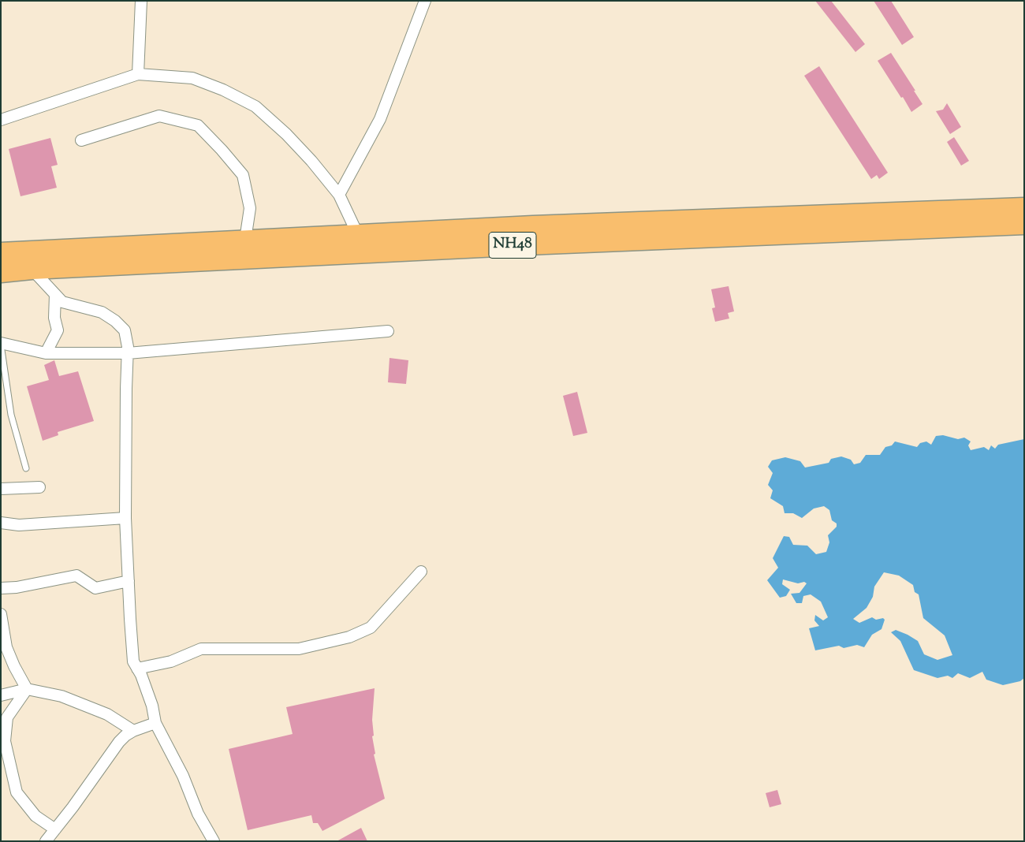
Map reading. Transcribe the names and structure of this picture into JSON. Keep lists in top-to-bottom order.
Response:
{
  "streets": {
    "highway": ["NH48"]
  }
}
